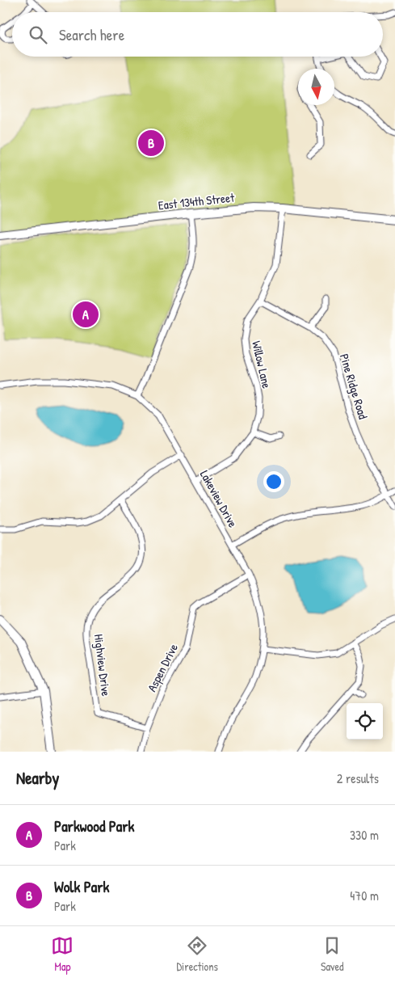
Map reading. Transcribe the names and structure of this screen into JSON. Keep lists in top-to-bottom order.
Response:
{
  "streets": {
    "street": [
      "East 134th Street",
      "Willow Lane",
      "Pine Ridge Road",
      "Lakeview Drive",
      "Highview Drive",
      "Aspen Drive"
    ]
  },
  "crossings": [
    ["East 134th Street", "Willow Lane"],
    ["Willow Lane", "Pine Ridge Road"],
    ["Willow Lane", "Lakeview Drive"],
    ["Lakeview Drive", "Aspen Drive"],
    ["Highview Drive", "Aspen Drive"]
  ],
  "north": "bottom",
  "page": {
    "search": "Search here",
    "pins": ["B", "A"],
    "heading": ["Nearby", "2 results"],
    "list": [
      {
        "mark": "A",
        "name": "Parkwood Park",
        "note": "Park",
        "value": "330 m"
      },
      {
        "mark": "B",
        "name": "Wolk Park",
        "note": "Park",
        "value": "470 m"
      }
    ],
    "nav": ["Map", "Directions", "Saved"]
  }
}
